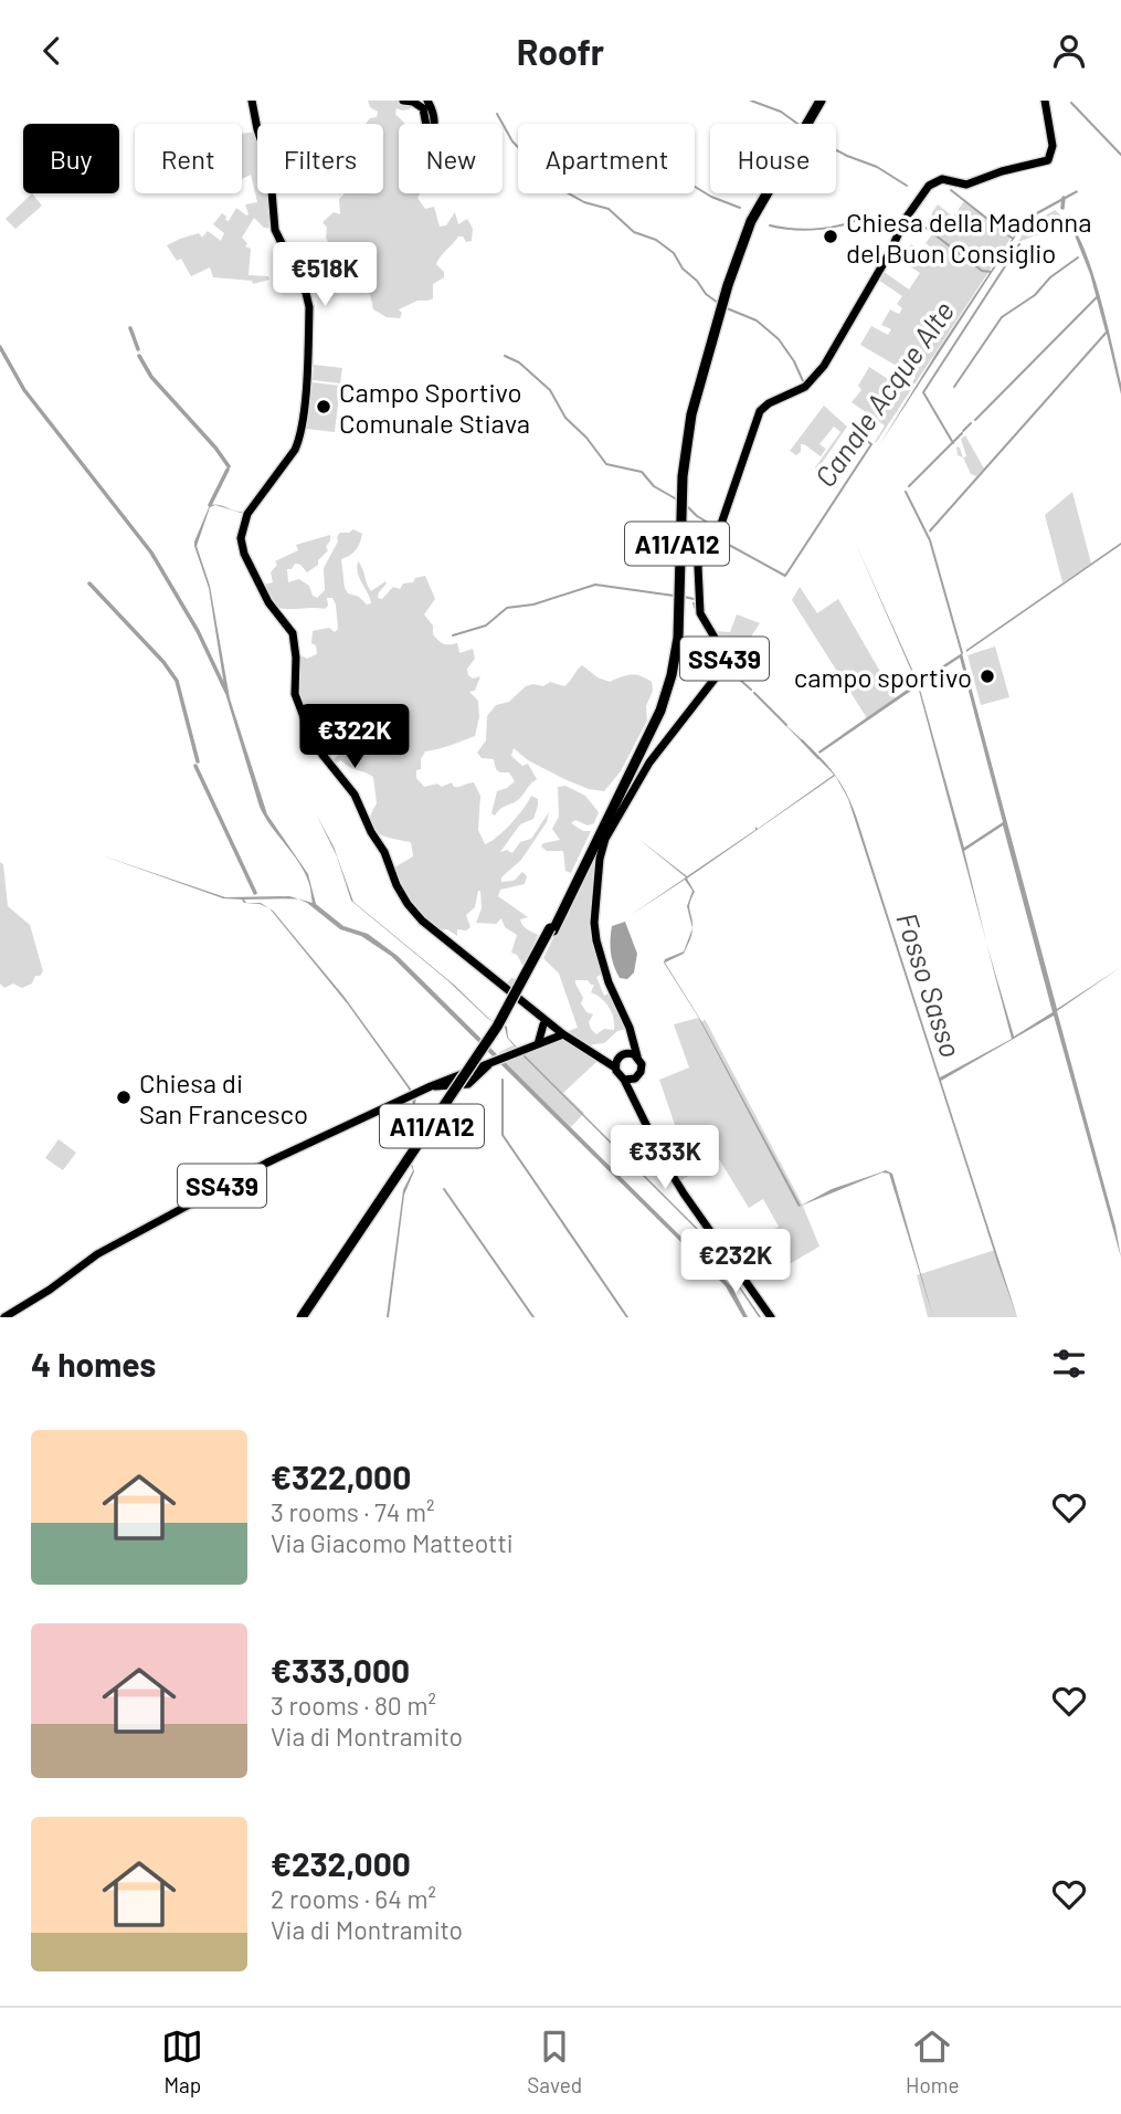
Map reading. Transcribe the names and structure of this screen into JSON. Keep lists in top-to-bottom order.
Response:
{
  "streets": {
    "highway": ["A11/A12"],
    "main road": ["SS439"]
  },
  "water": ["Canale Acque Alte", "Fosso Sasso"],
  "places": [
    "Chiesa della Madonna del Buon Consiglio",
    "Campo Sportivo Comunale Stiava",
    "campo sportivo",
    "Chiesa di San Francesco"
  ],
  "page": {
    "header": "Roofr",
    "chip": [
      "Buy",
      "Rent",
      "Filters",
      "New",
      "Apartment",
      "House"
    ],
    "price": [
      "€518K",
      "€322K",
      "€333K",
      "€232K"
    ],
    "heading": "4 homes",
    "list": [
      {
        "name": "€322,000",
        "note": "3 rooms · 74 m² · Via Giacomo Matteotti"
      },
      {
        "name": "€333,000",
        "note": "3 rooms · 80 m² · Via di Montramito"
      },
      {
        "name": "€232,000",
        "note": "2 rooms · 64 m² · Via di Montramito"
      }
    ],
    "tabs": ["Map", "Saved", "Home"]
  }
}
